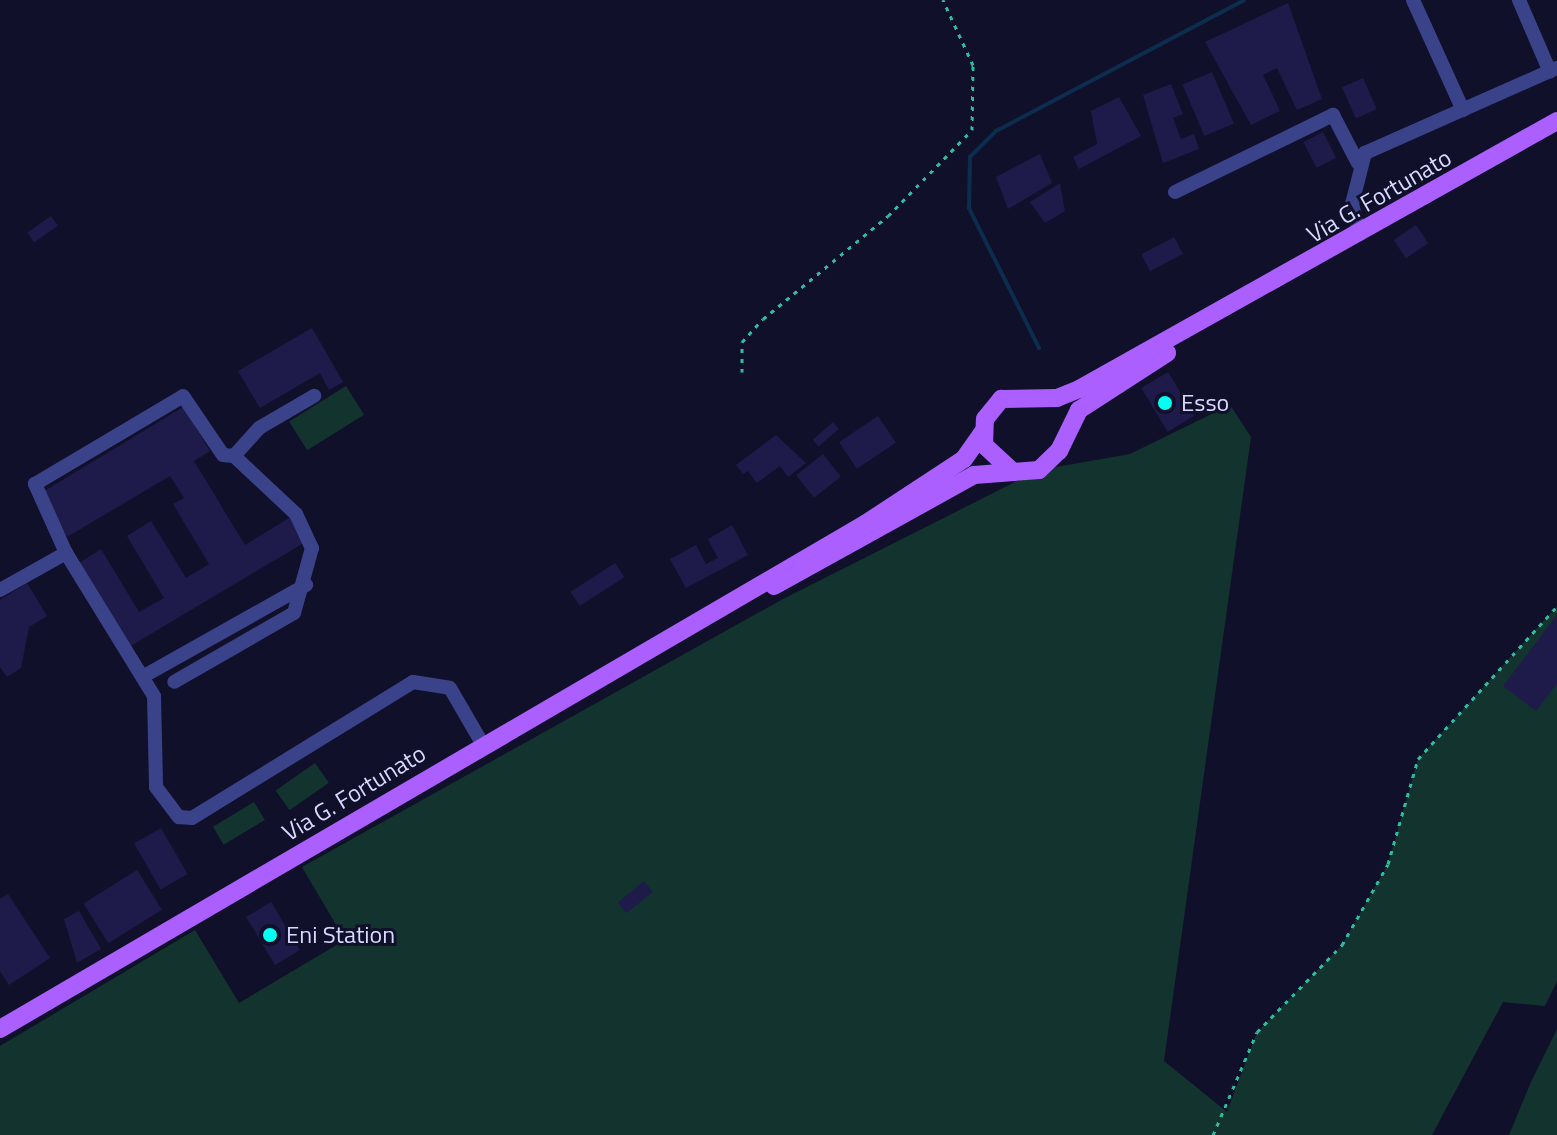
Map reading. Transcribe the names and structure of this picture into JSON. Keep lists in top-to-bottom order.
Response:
{
  "streets": {
    "main road": ["Via G. Fortunato"]
  },
  "places": ["Esso", "Eni Station"]
}
